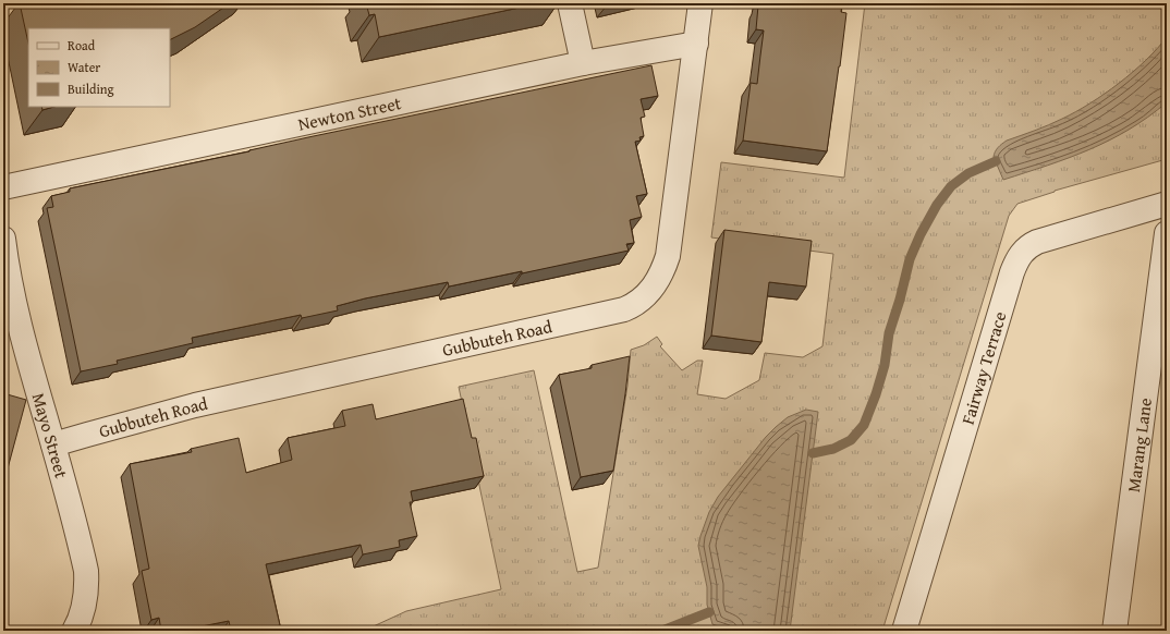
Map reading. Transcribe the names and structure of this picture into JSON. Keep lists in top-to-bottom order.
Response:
{
  "streets": {
    "street": [
      "Newton Street",
      "Gubbuteh Road",
      "Fairway Terrace",
      "Mayo Street",
      "Marang Lane"
    ]
  },
  "crossings": [
    ["Newton Street", "Gubbuteh Road"],
    ["Gubbuteh Road", "Mayo Street"]
  ],
  "legend": ["Road", "Water", "Building"]
}
